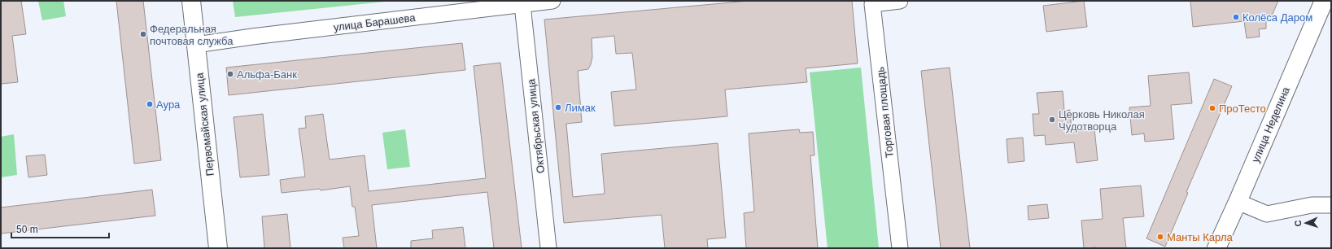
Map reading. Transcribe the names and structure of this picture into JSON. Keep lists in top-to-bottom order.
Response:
{
  "streets": {
    "main road": ["Первомайская улица", "улица Неделина"],
    "street": ["улица Барашева", "Торговая площадь", "Октябрьская улица"]
  },
  "crossings": [
    ["улица Барашева", "Первомайская улица"],
    ["улица Барашева", "Октябрьская улица"]
  ],
  "places": [
    "Колёса Даром",
    "Федеральная почтовая служба",
    "Альфа-Банк",
    "Аура",
    "Лимак",
    "ПроТесто",
    "Церковь Николая Чудотворца",
    "Манты Карла"
  ],
  "scale_bar": "50 m",
  "north": "left"
}
